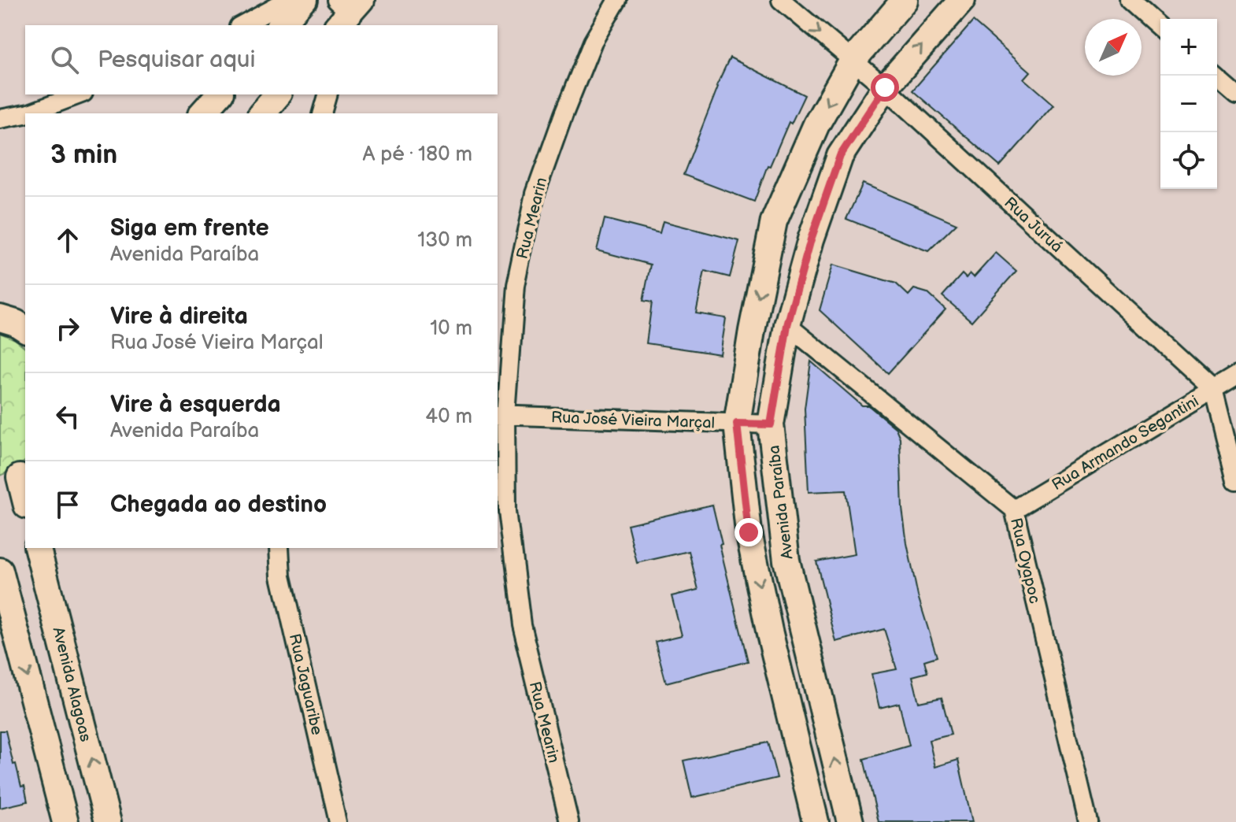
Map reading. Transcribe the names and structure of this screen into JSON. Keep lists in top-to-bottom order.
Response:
{
  "streets": {
    "main road": ["Avenida Paraíba", "Avenida Alagoas"],
    "street": [
      "Rua Mearin",
      "Rua Juruá",
      "Rua José Vieira Marçal",
      "Rua Armando Segantini",
      "Rua Oyapoc",
      "Rua Jaguaribe"
    ]
  },
  "crossings": [
    ["Rua Mearin", "Rua José Vieira Marçal"],
    ["Rua Juruá", "Rua Armando Segantini"],
    ["Rua Juruá", "Avenida Paraíba"],
    ["Rua José Vieira Marçal", "Avenida Paraíba"],
    ["Rua Armando Segantini", "Rua Oyapoc"],
    ["Avenida Paraíba", "Rua Oyapoc"]
  ],
  "north": "top right",
  "page": {
    "map_buttons": ["+", "−"],
    "search": "Pesquisar aqui",
    "heading": ["3 min", "A pé · 180 m"],
    "list": [
      ["Siga em frente", "Avenida Paraíba", "130 m"],
      ["Vire à direita", "Rua José Vieira Marçal", "10 m"],
      ["Vire à esquerda", "Avenida Paraíba", "40 m"],
      "Chegada ao destino"
    ]
  }
}
